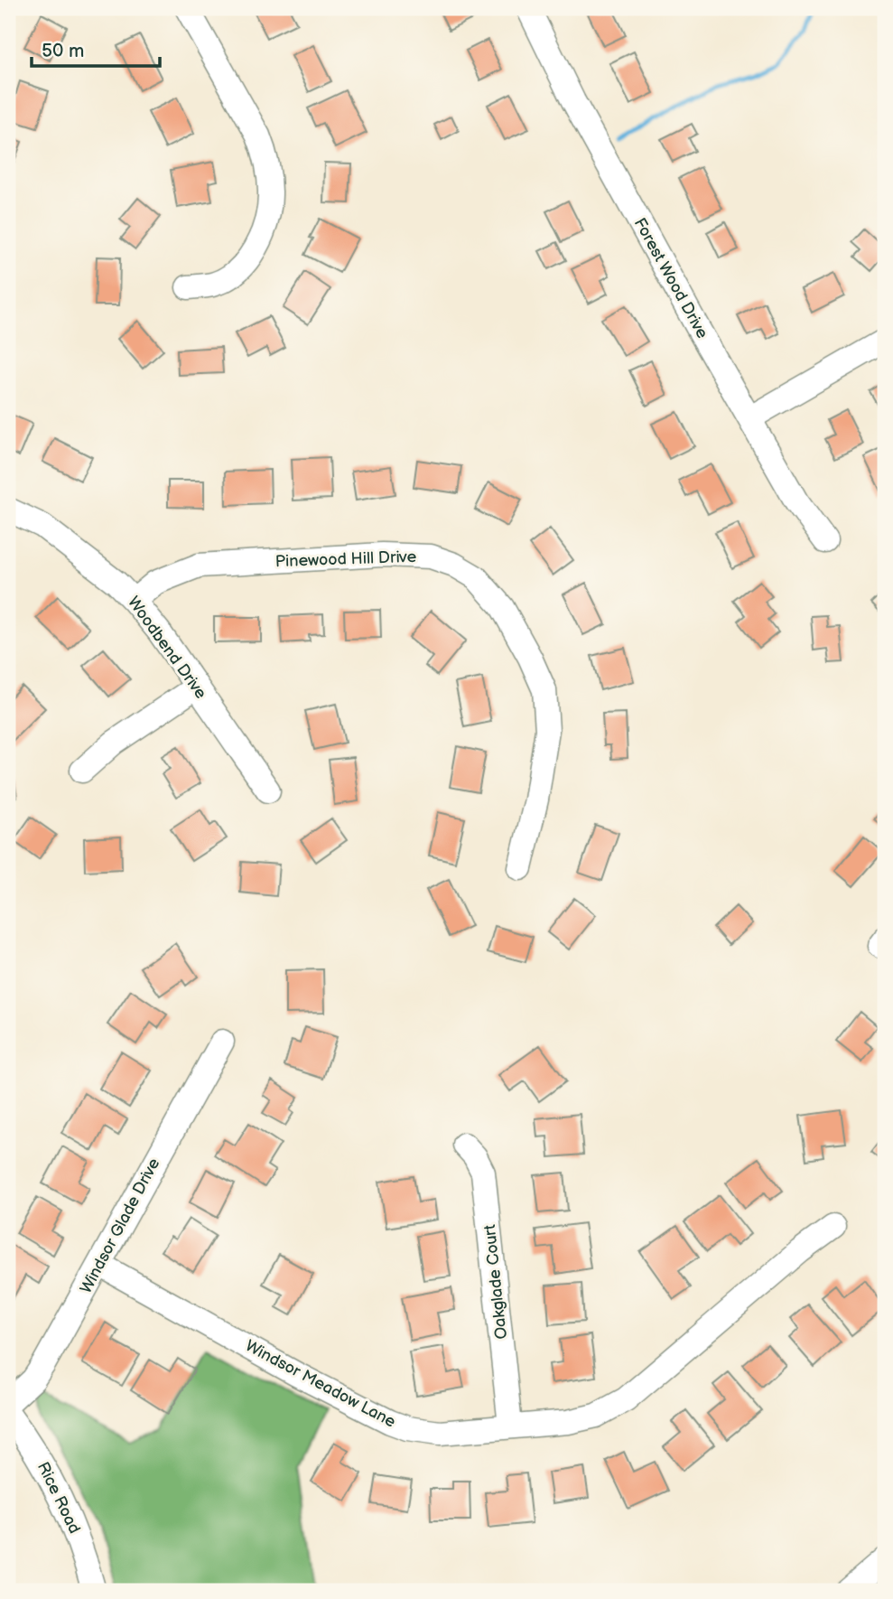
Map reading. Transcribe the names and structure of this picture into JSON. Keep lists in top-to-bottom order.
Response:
{
  "streets": {
    "street": [
      "Forest Wood Drive",
      "Pinewood Hill Drive",
      "Woodbend Drive",
      "Windsor Glade Drive",
      "Oakglade Court",
      "Windsor Meadow Lane",
      "Rice Road"
    ]
  },
  "crossings": [
    ["Pinewood Hill Drive", "Woodbend Drive"],
    ["Windsor Glade Drive", "Windsor Meadow Lane"],
    ["Oakglade Court", "Windsor Meadow Lane"]
  ],
  "scale_bar": "50 m"
}
